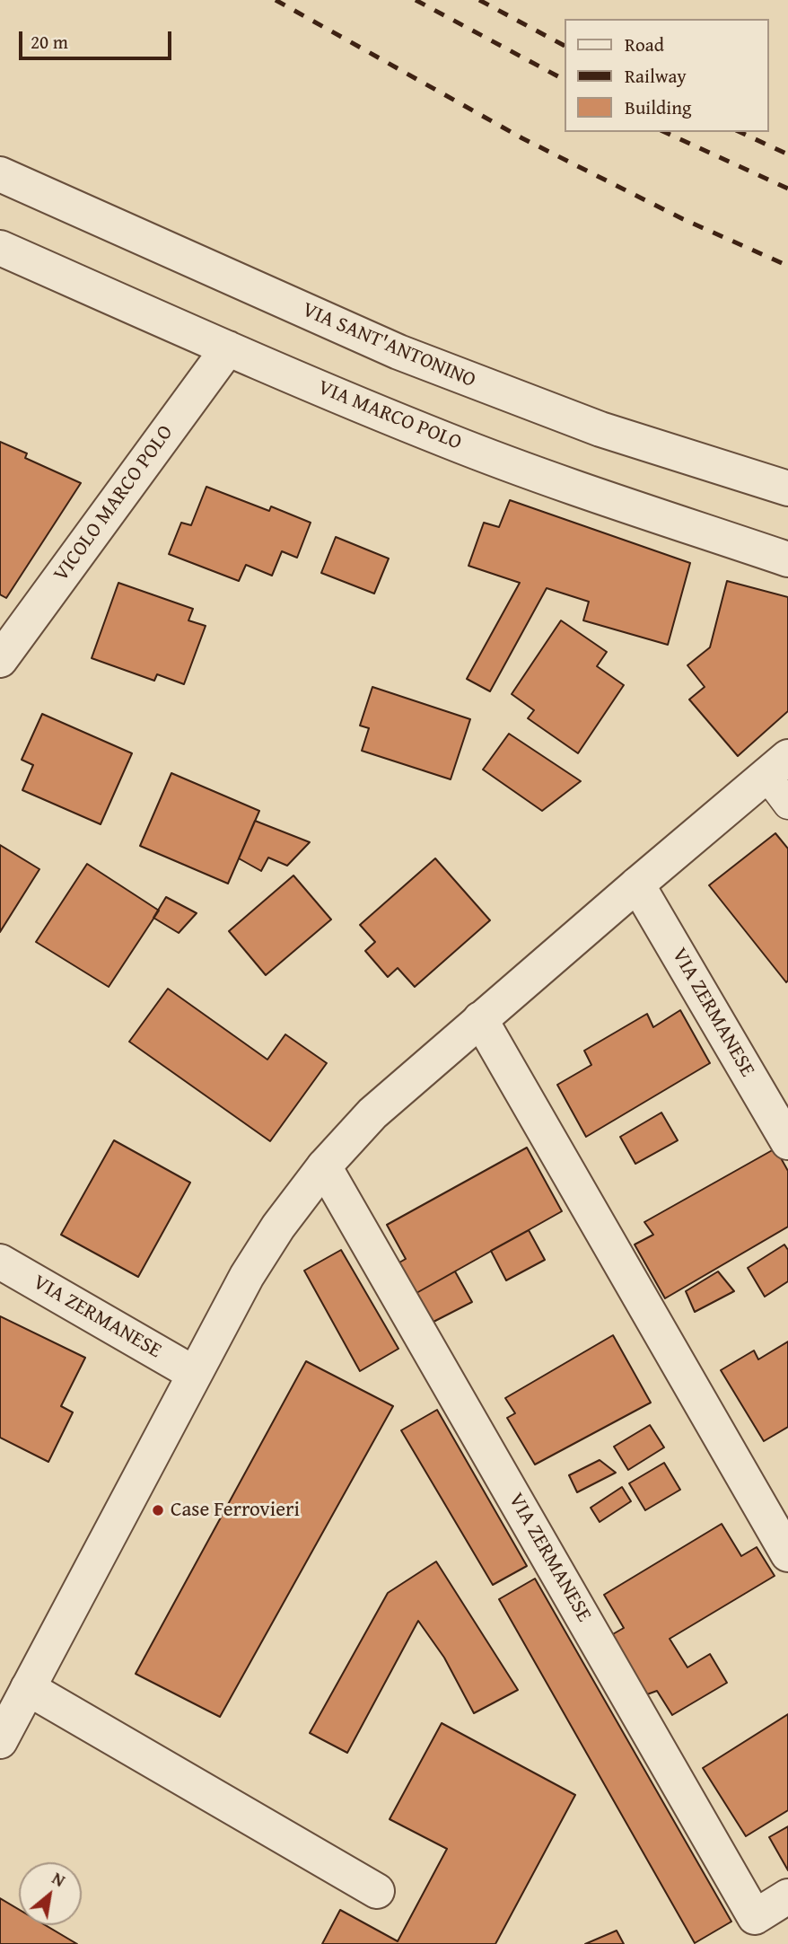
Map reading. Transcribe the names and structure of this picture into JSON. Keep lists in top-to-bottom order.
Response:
{
  "streets": {
    "street": [
      "VIA SANT'ANTONINO",
      "VIA MARCO POLO",
      "VICOLO MARCO POLO",
      "VIA ZERMANESE"
    ]
  },
  "crossings": [
    ["VIA MARCO POLO", "VICOLO MARCO POLO"]
  ],
  "places": ["Case Ferrovieri"],
  "legend": ["Road", "Railway", "Building"],
  "scale_bar": "20 m",
  "north": "top right"
}
